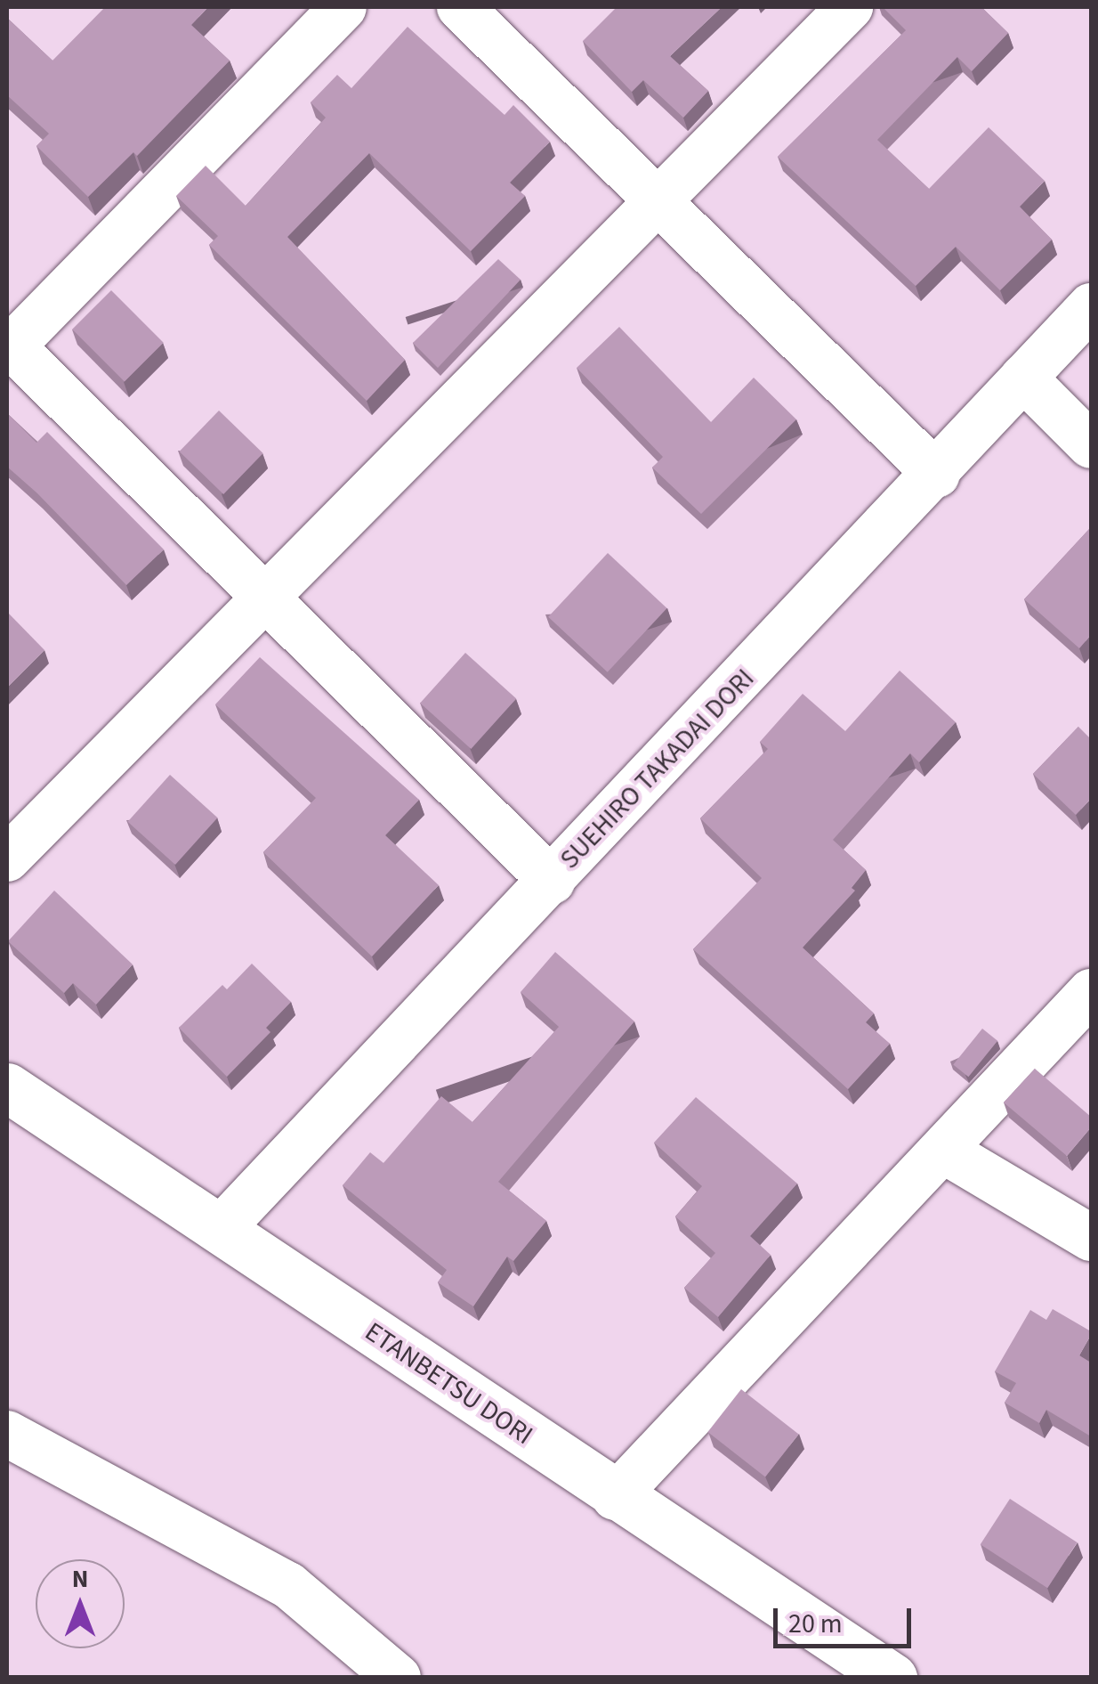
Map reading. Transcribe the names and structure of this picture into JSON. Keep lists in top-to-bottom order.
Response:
{
  "streets": {
    "main road": ["ETANBETSU DORI"],
    "street": ["SUEHIRO TAKADAI DORI"]
  },
  "crossings": [
    ["SUEHIRO TAKADAI DORI", "ETANBETSU DORI"]
  ],
  "scale_bar": "20 m",
  "north": "top"
}
